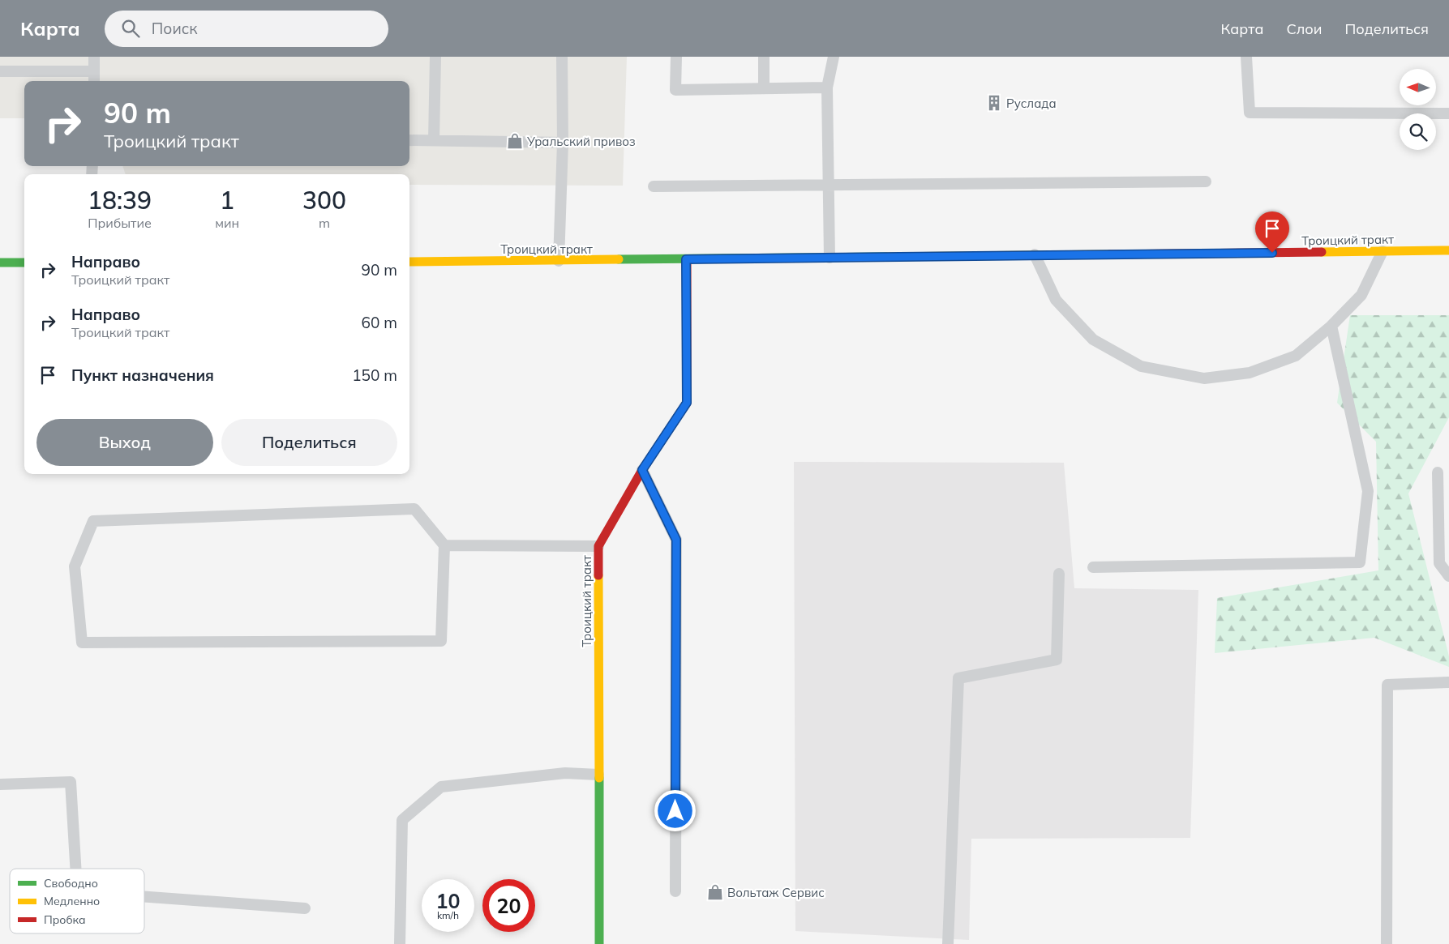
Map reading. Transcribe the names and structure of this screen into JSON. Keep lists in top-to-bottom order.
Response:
{
  "streets": {
    "main road": ["Троицкий тракт"]
  },
  "places": {
    "building": ["Руслада"],
    "shop": ["Уральский привоз", "Вольтаж Сервис"]
  },
  "legend": ["Свободно", "Медленно", "Пробка"],
  "north": "left",
  "page": {
    "header": "Карта",
    "search": "Поиск",
    "nav": ["Карта", "Слои", "Поделиться"],
    "turn": ["90 m", "Троицкий тракт"],
    "eta": [
      "18:39",
      "Прибытие",
      "1",
      "мин",
      "300",
      "m"
    ],
    "list": [
      {
        "name": "Направо",
        "note": "Троицкий тракт",
        "value": "90 m"
      },
      {
        "name": "Направо",
        "note": "Троицкий тракт",
        "value": "60 m"
      },
      {
        "name": "Пункт назначения",
        "value": "150 m"
      }
    ],
    "buttons": ["Выход", "Поделиться"],
    "speed": "10 km/h",
    "limit": "20"
  }
}
